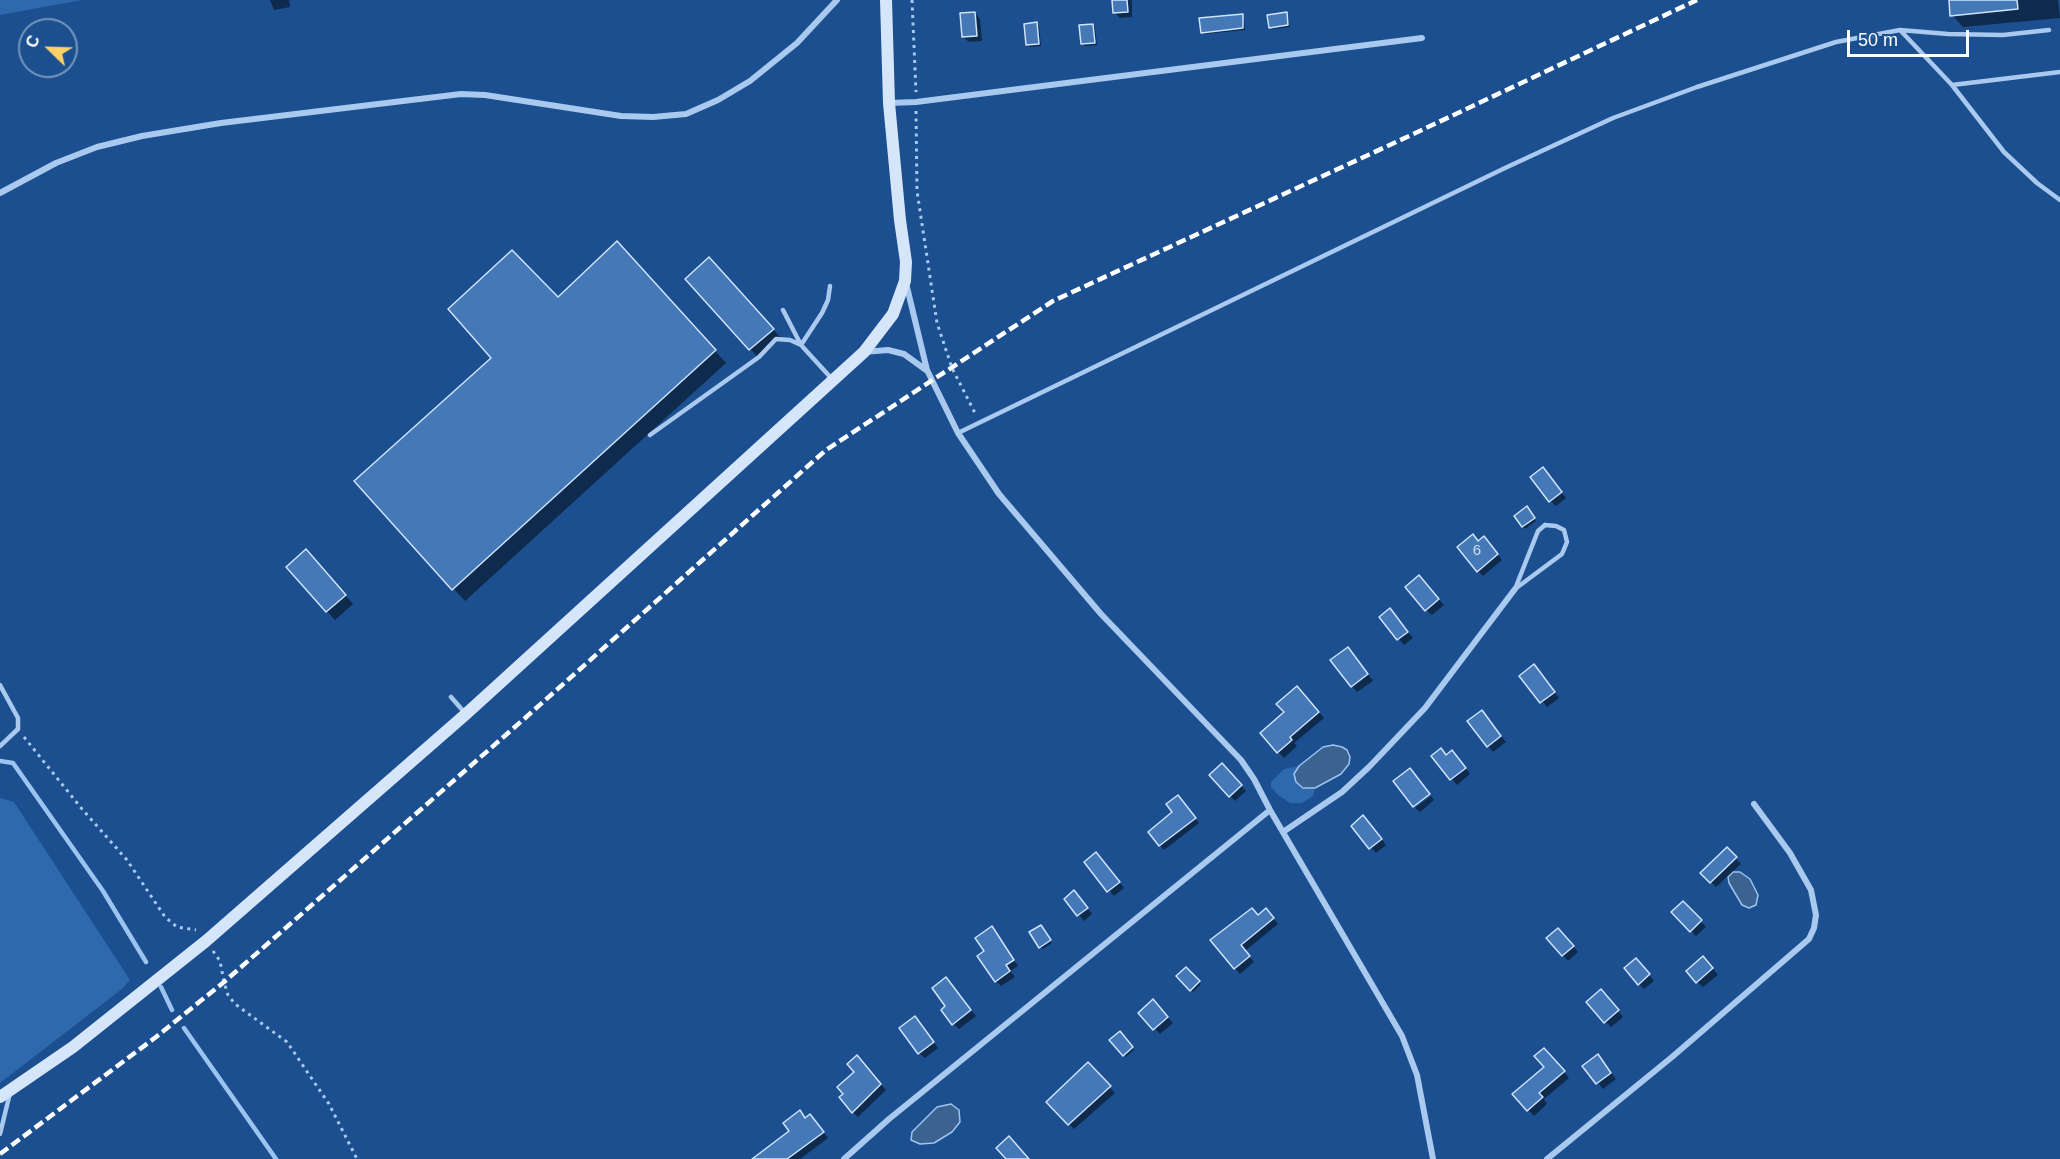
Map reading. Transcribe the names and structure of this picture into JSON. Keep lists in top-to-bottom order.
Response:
{
  "house_numbers": ["6"],
  "scale_bar": "50 m",
  "north": "top left"
}
